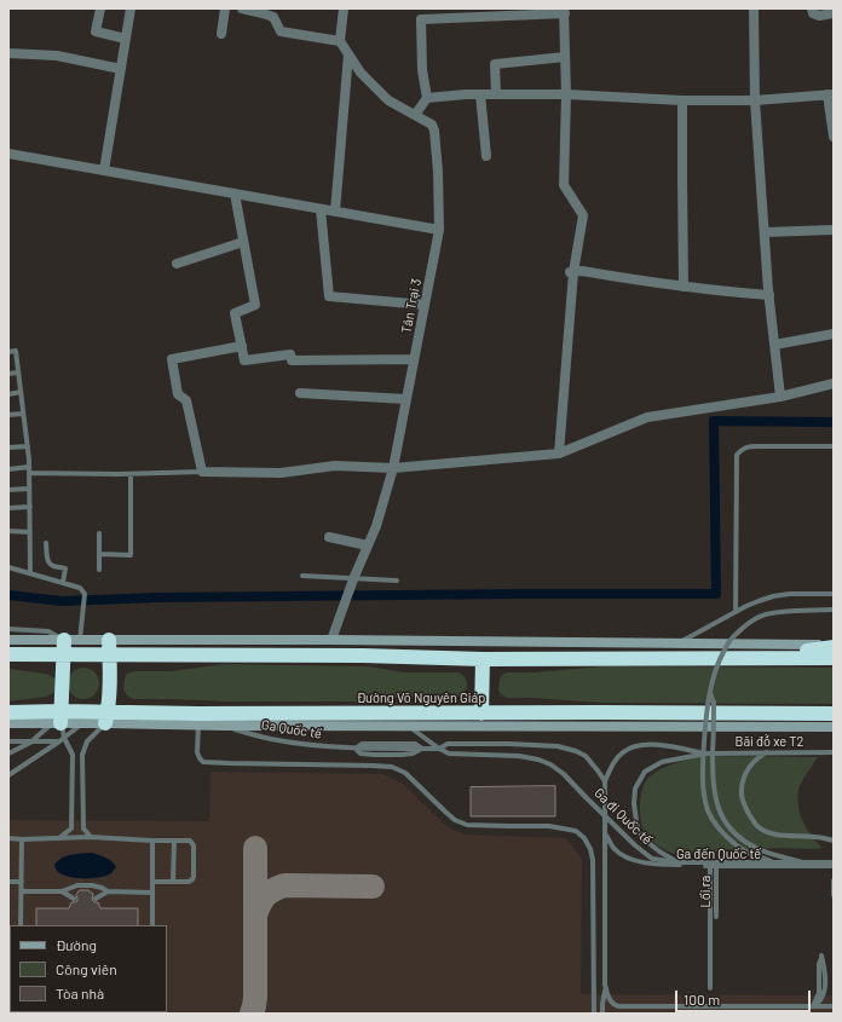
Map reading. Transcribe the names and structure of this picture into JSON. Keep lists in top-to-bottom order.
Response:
{
  "streets": {
    "highway": ["Đường Võ Nguyên Giáp"],
    "street": ["Tân Trại 3"],
    "lane": [
      "Ga Quốc tế",
      "Bãi đỗ xe T2",
      "Ga đi Quốc tế",
      "Ga đến Quốc tế",
      "Lối ra"
    ]
  },
  "crossings": [
    ["Đường Võ Nguyên Giáp", "Ga Quốc tế"],
    ["Ga Quốc tế", "Ga đi Quốc tế"],
    ["Bãi đỗ xe T2", "Ga đến Quốc tế"],
    ["Ga đi Quốc tế", "Ga đến Quốc tế"],
    ["Ga đến Quốc tế", "Lối ra"]
  ],
  "legend": ["Đường", "Công viên", "Tòa nhà"],
  "scale_bar": "100 m"
}
